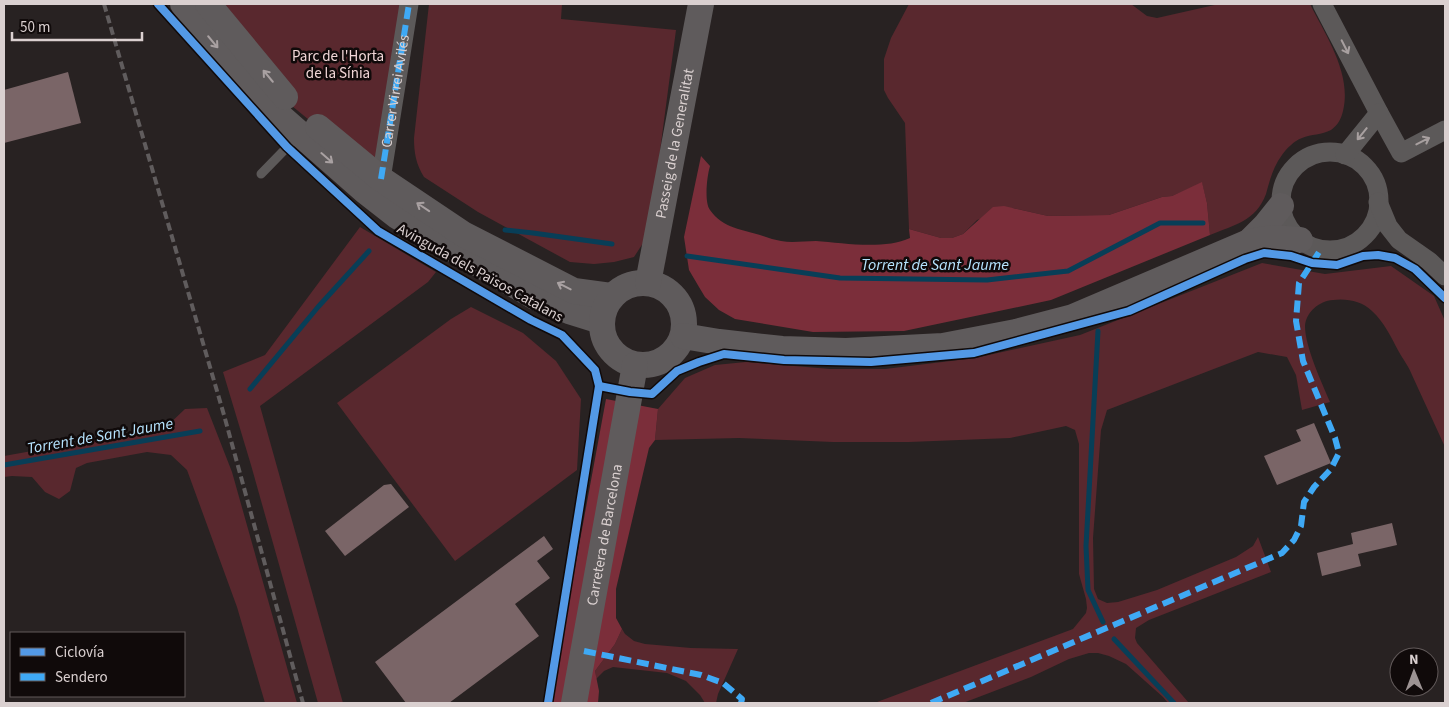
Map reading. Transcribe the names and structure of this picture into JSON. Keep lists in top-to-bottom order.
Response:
{
  "streets": {
    "street": [
      "Carrer Virrei Avilés",
      "Passeig de la Generalitat",
      "Avinguda dels Països Catalans",
      "Carretera de Barcelona"
    ]
  },
  "crossings": [
    ["Carrer Virrei Avilés", "Avinguda dels Països Catalans"],
    ["Passeig de la Generalitat", "Avinguda dels Països Catalans"],
    ["Passeig de la Generalitat", "Carretera de Barcelona"],
    ["Avinguda dels Països Catalans", "Carretera de Barcelona"]
  ],
  "water": ["Torrent de Sant Jaume"],
  "parks": ["Parc de l'Horta de la Sínia"],
  "legend": ["Ciclovía", "Sendero"],
  "scale_bar": "50 m",
  "north": "top"
}
